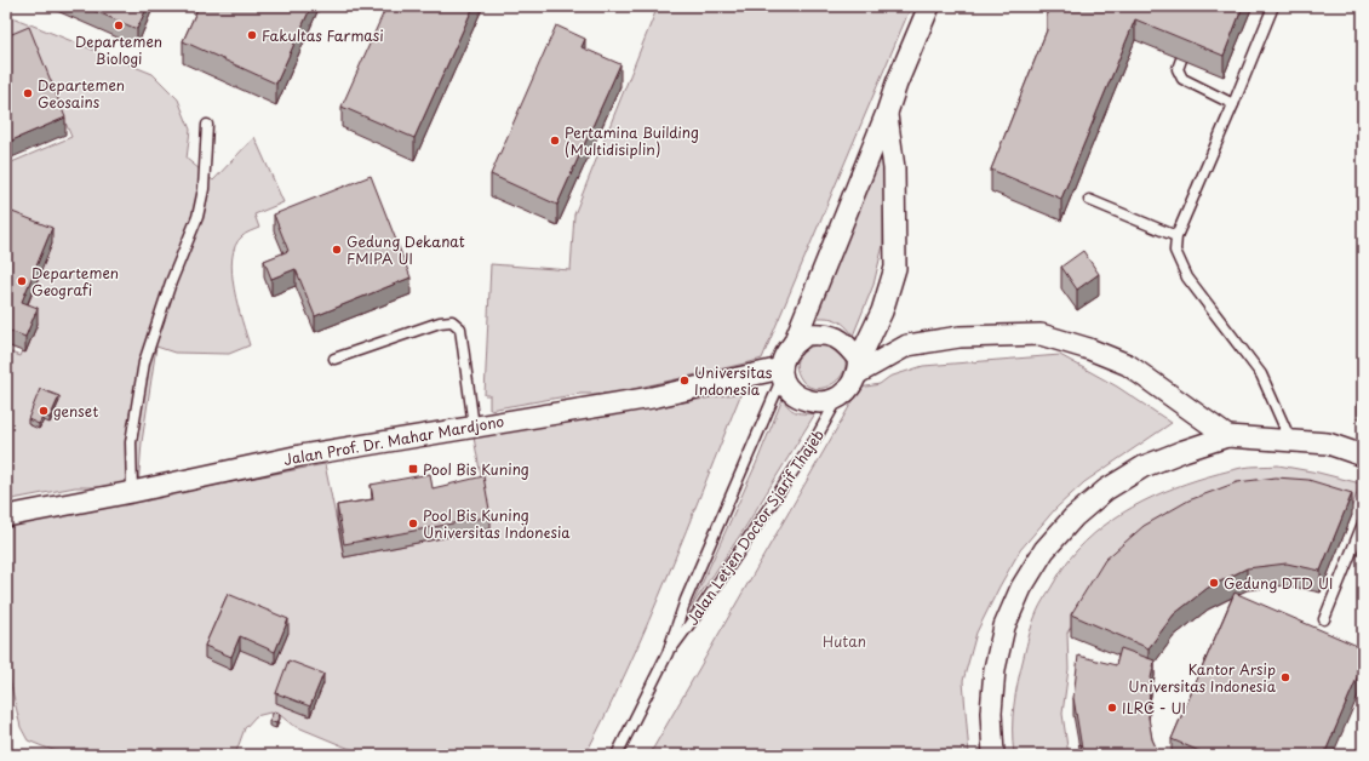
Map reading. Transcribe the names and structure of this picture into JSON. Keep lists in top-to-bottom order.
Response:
{
  "streets": {
    "street": ["Jalan Prof. Dr. Mahar Mardjono"],
    "lane": ["Jalan Letjen Doctor Sjarif Thajeb"]
  },
  "crossings": [
    ["Jalan Prof. Dr. Mahar Mardjono", "Jalan Letjen Doctor Sjarif Thajeb"]
  ],
  "parks": ["Hutan"],
  "places": {
    "other": [
      "Departemen Biologi",
      "Fakultas Farmasi",
      "Departemen Geosains",
      "Pertamina Building (Multidisiplin)",
      "Gedung Dekanat FMIPA UI",
      "Departemen Geografi",
      "Universitas Indonesia",
      "genset",
      "Pool Bis Kuning Universitas Indonesia",
      "Gedung DTD UI",
      "Kantor Arsip Universitas Indonesia",
      "ILRC - UI"
    ],
    "transit": ["Pool Bis Kuning"]
  }
}
